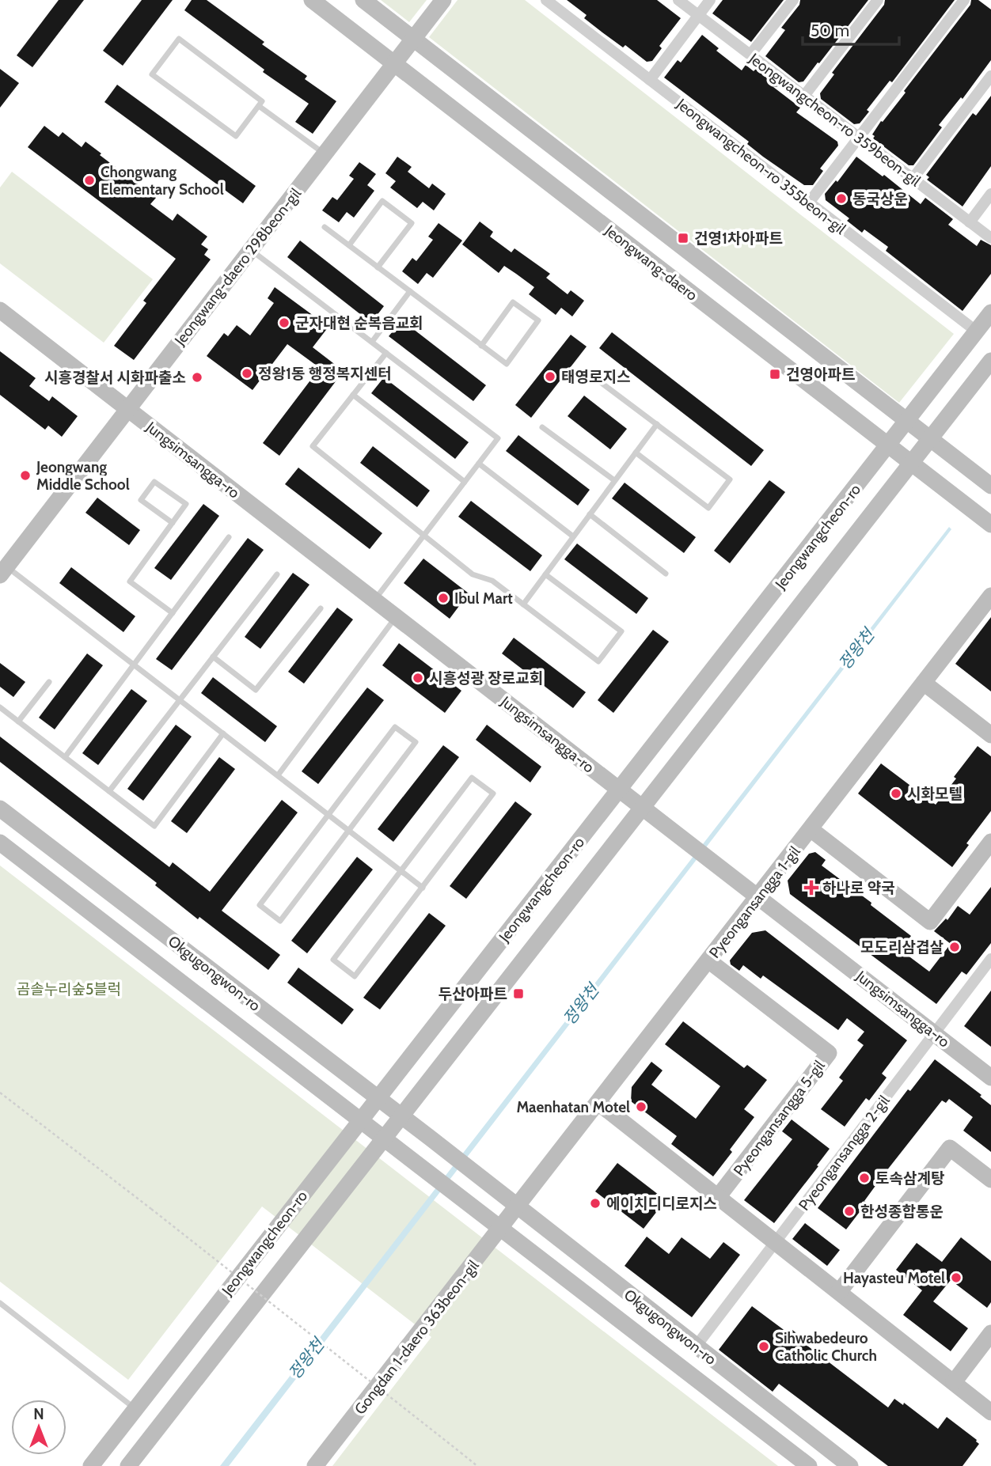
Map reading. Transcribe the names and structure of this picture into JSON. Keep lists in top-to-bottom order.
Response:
{
  "streets": {
    "street": [
      "Jeongwangcheon-ro 359beon-gil",
      "Jeongwangcheon-ro 355beon-gil",
      "Jeongwang-daero",
      "Jeongwang-daero 298beon-gil",
      "Jungsimsangga-ro",
      "Jeongwangcheon-ro",
      "Pyeongansangga 1-gil",
      "Okgugongwon-ro",
      "Pyeongansangga 5-gil",
      "Pyeongansangga 2-gil",
      "Gongdan 1-daero 363beon-gil"
    ]
  },
  "crossings": [
    ["Jeongwangcheon-ro 355beon-gil", "Jeongwangcheon-ro"],
    ["Jeongwang-daero", "Jeongwang-daero 298beon-gil"],
    ["Jeongwang-daero", "Jeongwangcheon-ro"],
    ["Jeongwang-daero 298beon-gil", "Jungsimsangga-ro"],
    ["Jungsimsangga-ro", "Jeongwangcheon-ro"],
    ["Jungsimsangga-ro", "Pyeongansangga 1-gil"],
    ["Jungsimsangga-ro", "Pyeongansangga 2-gil"],
    ["Jeongwangcheon-ro", "Okgugongwon-ro"],
    ["Pyeongansangga 1-gil", "Okgugongwon-ro"],
    ["Pyeongansangga 1-gil", "Pyeongansangga 5-gil"],
    ["Pyeongansangga 1-gil", "Gongdan 1-daero 363beon-gil"],
    ["Okgugongwon-ro", "Pyeongansangga 2-gil"],
    ["Okgugongwon-ro", "Gongdan 1-daero 363beon-gil"]
  ],
  "water": ["정왕천"],
  "parks": ["곰솔누리숲5블럭"],
  "places": {
    "other": [
      "Chongwang Elementary School",
      "동국상운",
      "군자대현 순복음교회",
      "정왕1동 행정복지센터",
      "태영로지스",
      "시흥경찰서 시화파출소",
      "Jeongwang Middle School",
      "Ibul Mart",
      "시흥성광 장로교회",
      "시화모텔",
      "모도리삼겹살",
      "Maenhatan Motel",
      "토속삼계탕",
      "에이치디디로지스",
      "한성종합통운",
      "Hayasteu Motel",
      "Sihwabedeuro Catholic Church"
    ],
    "transit": ["건영1차아파트", "건영아파트", "두산아파트"],
    "health": ["하나로 약국"]
  },
  "scale_bar": "50 m",
  "north": "top"
}
